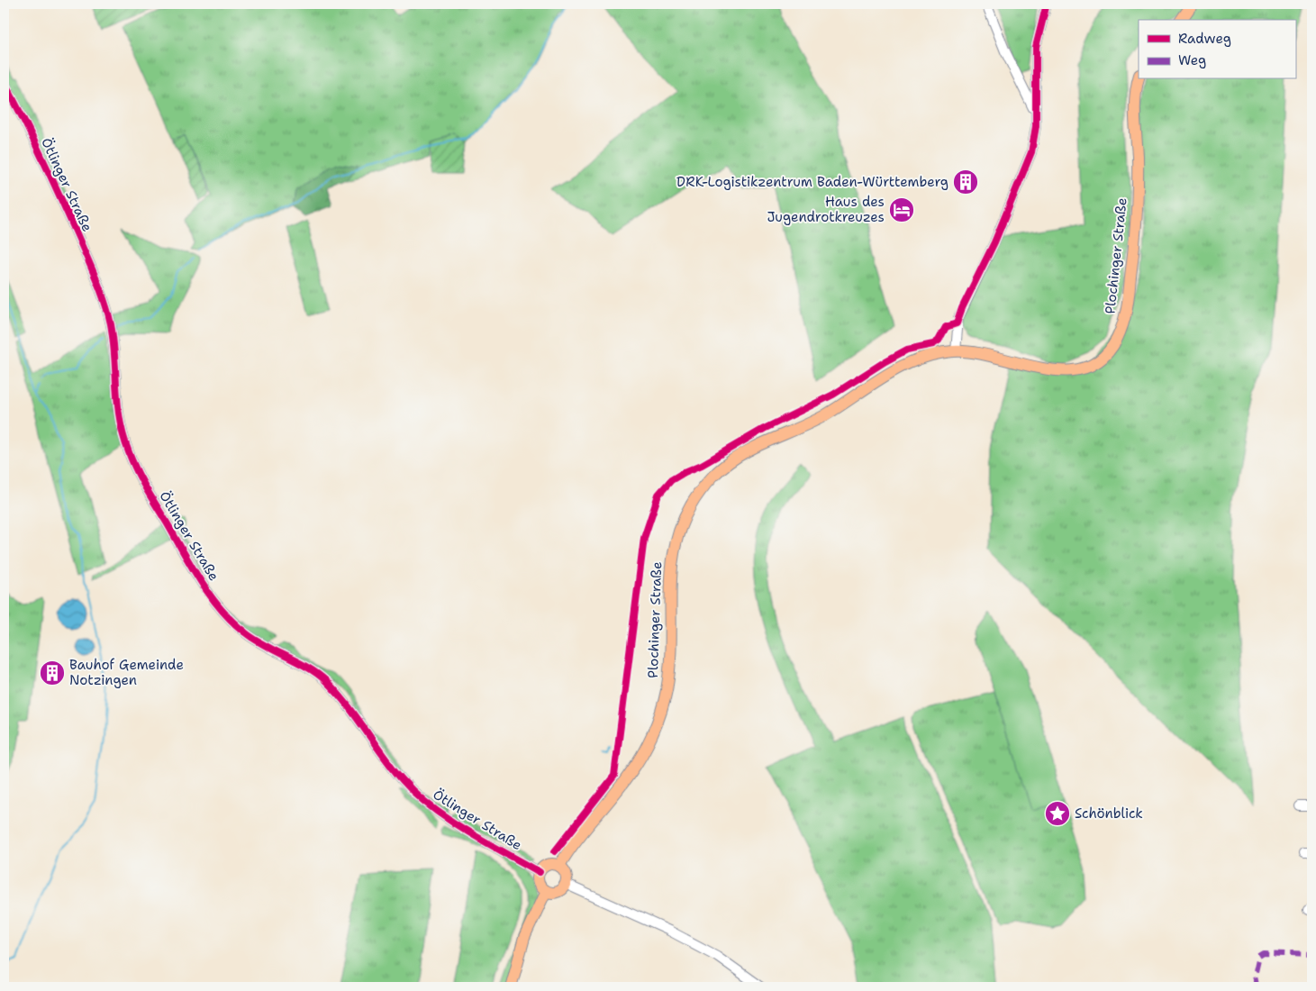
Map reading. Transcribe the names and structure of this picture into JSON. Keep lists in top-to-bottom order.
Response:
{
  "streets": {
    "main road": ["Plochinger Straße"],
    "street": ["Ötlinger Straße"]
  },
  "crossings": [
    ["Ötlinger Straße", "Plochinger Straße"]
  ],
  "places": {
    "building": ["DRK-Logistikzentrum Baden-Württemberg", "Bauhof Gemeinde Notzingen"],
    "hotel": ["Haus des Jugendrotkreuzes"],
    "place": ["Schönblick"]
  },
  "legend": ["Radweg", "Weg"]
}
